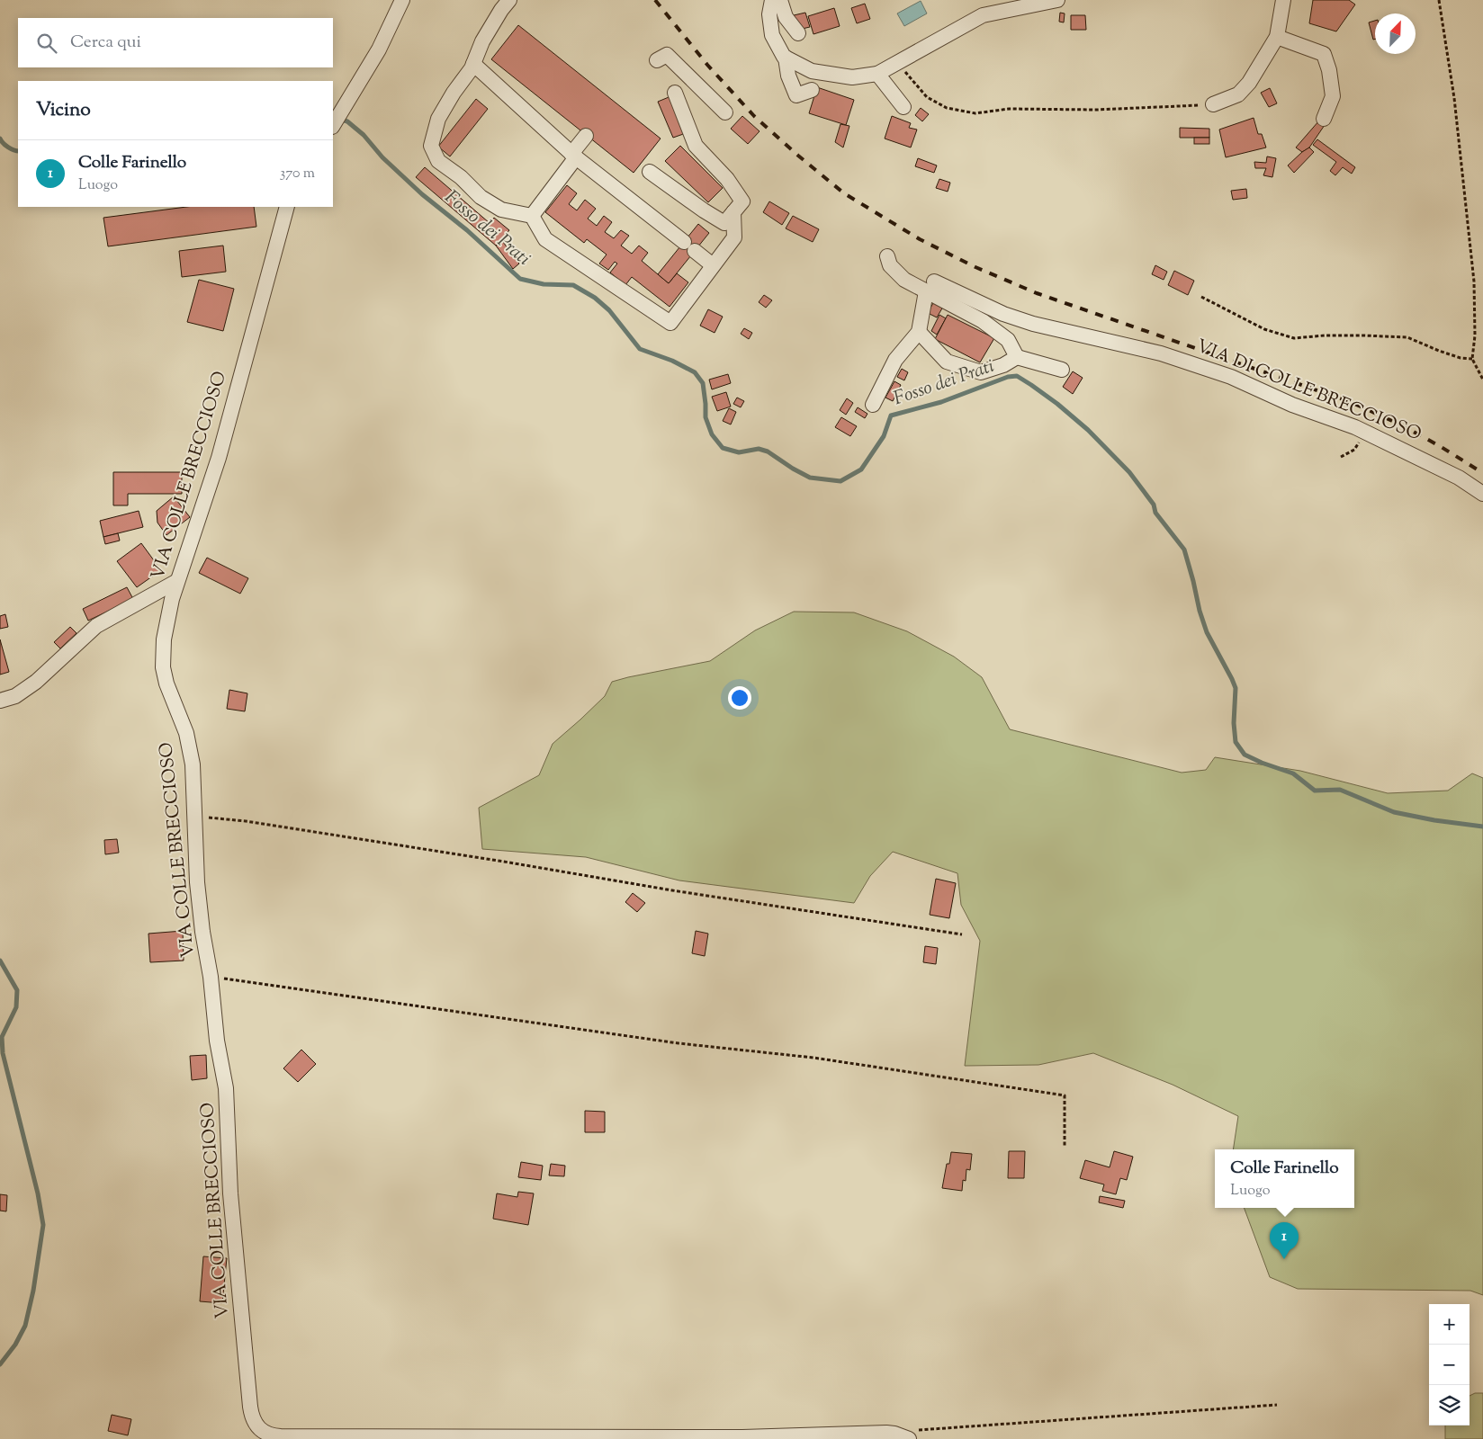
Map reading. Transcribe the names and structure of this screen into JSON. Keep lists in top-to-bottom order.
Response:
{
  "streets": {
    "street": ["VIA DI COLLE BRECCIOSO", "VIA COLLE BRECCIOSO"]
  },
  "water": ["Fosso dei Prati"],
  "north": "top right",
  "page": {
    "search": "Cerca qui",
    "heading": "Vicino",
    "list": [
      {
        "mark": "1",
        "name": "Colle Farinello",
        "note": "Luogo",
        "value": "370 m"
      }
    ],
    "popup": ["Colle Farinello", "Luogo"],
    "pins": "1",
    "map_buttons": ["+", "−"]
  }
}
